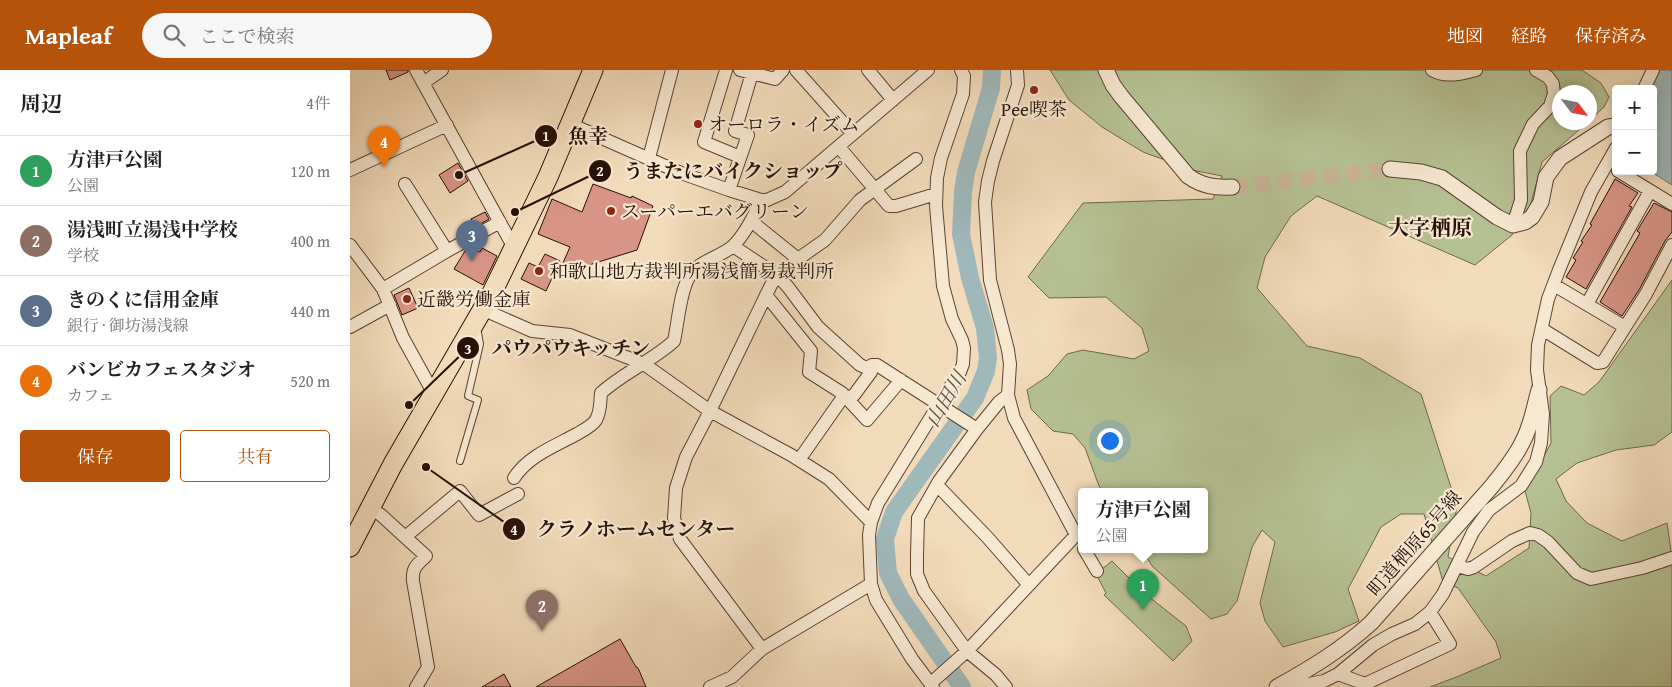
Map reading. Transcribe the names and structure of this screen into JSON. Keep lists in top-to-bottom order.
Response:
{
  "streets": {
    "street": ["町道栖原65号線"]
  },
  "districts": ["大字栖原"],
  "water": ["山田川"],
  "places": [
    "Pee喫茶",
    "オーロラ・イズム",
    "魚幸",
    "スーパーエバグリーン",
    "うまたにバイクショップ",
    "和歌山地方裁判所湯浅簡易裁判所",
    "近畿労働金庫",
    "パウパウキッチン",
    "クラノホームセンター"
  ],
  "north": "bottom right",
  "page": {
    "header": "Mapleaf",
    "search": "ここで検索",
    "nav": ["地図", "経路", "保存済み"],
    "heading": ["周辺", "4件"],
    "map_buttons": ["+", "−"],
    "pins": [
      "4",
      "3",
      "1",
      "2"
    ],
    "list": [
      {
        "mark": "1",
        "name": "方津戸公園",
        "note": "公園",
        "value": "120 m"
      },
      {
        "mark": "2",
        "name": "湯浅町立湯浅中学校",
        "note": "学校",
        "value": "400 m"
      },
      {
        "mark": "3",
        "name": "きのくに信用金庫",
        "note": "銀行 · 御坊湯浅線",
        "value": "440 m"
      },
      {
        "mark": "4",
        "name": "バンビカフェスタジオ",
        "note": "カフェ",
        "value": "520 m"
      }
    ],
    "buttons": ["保存", "共有"],
    "popup": ["方津戸公園", "公園"]
  }
}
